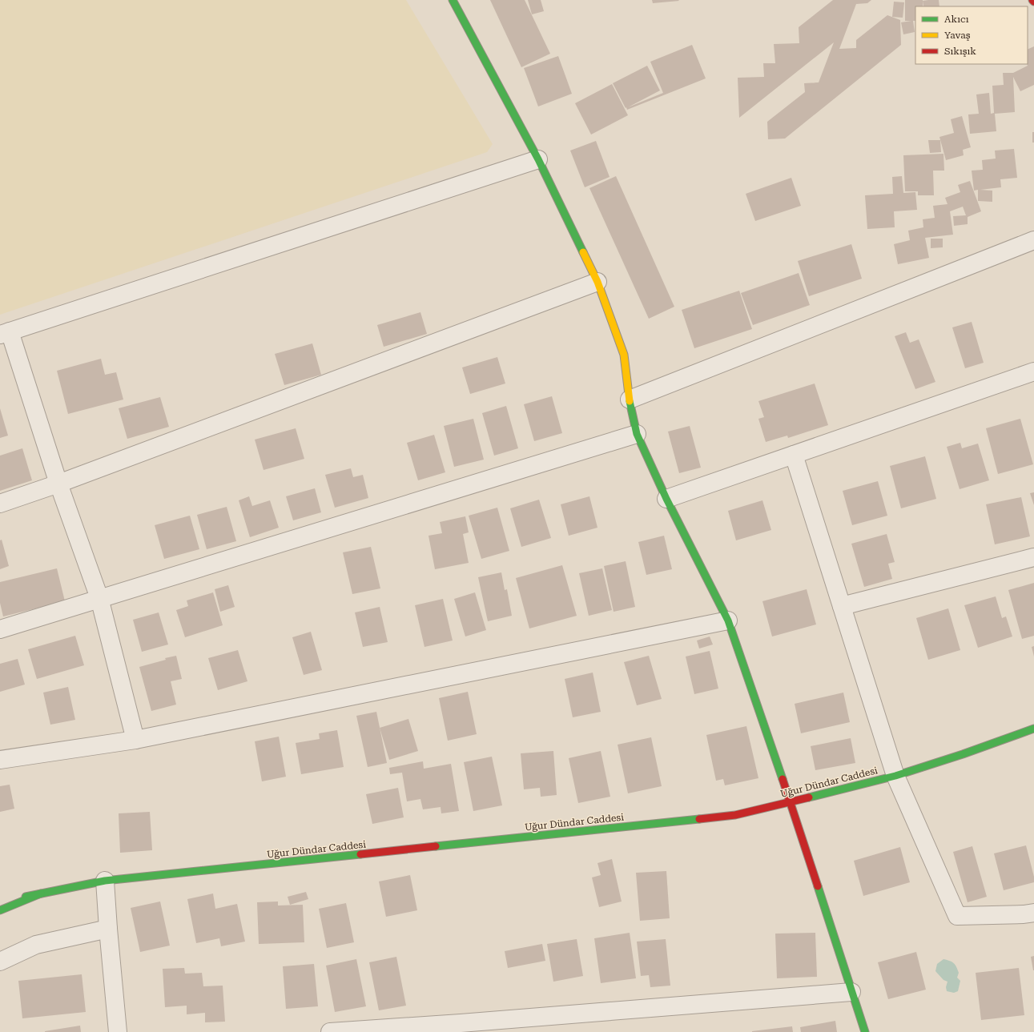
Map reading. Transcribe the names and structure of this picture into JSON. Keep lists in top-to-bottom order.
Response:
{
  "streets": {
    "main road": ["Uğur Dündar Caddesi"]
  },
  "legend": ["Akıcı", "Yavaş", "Sıkışık"]
}
